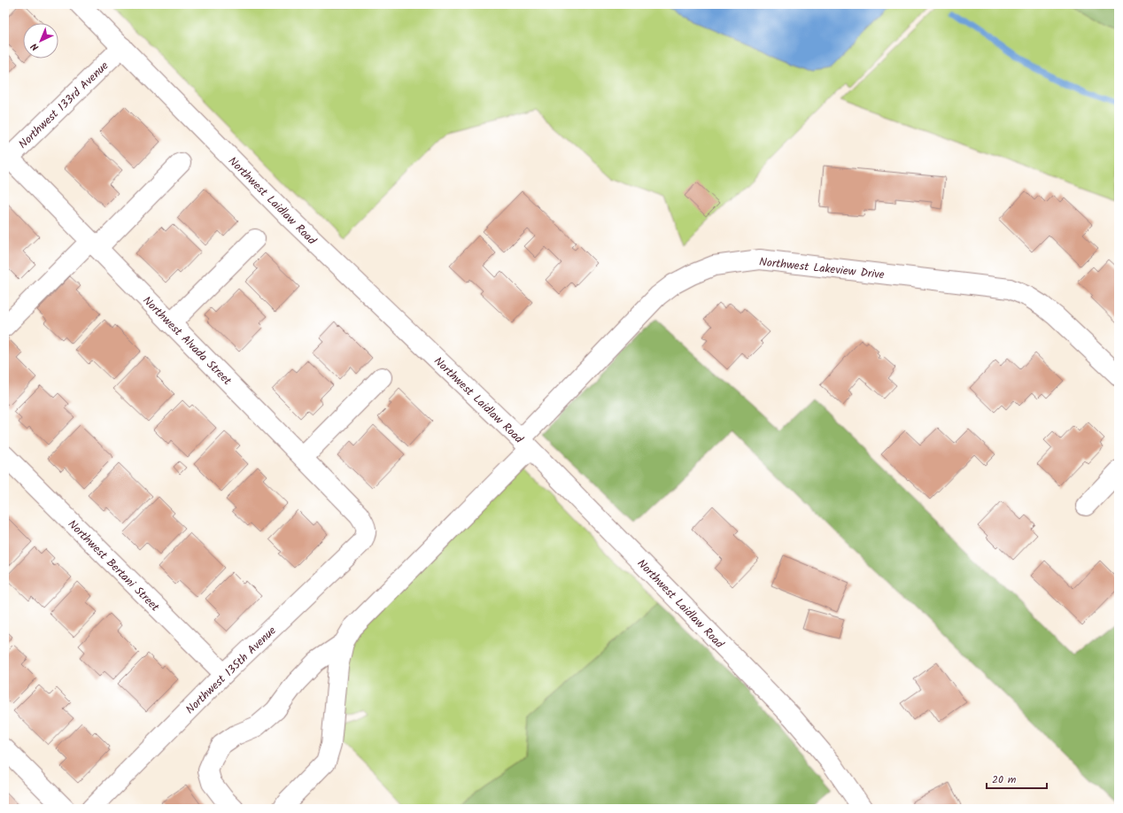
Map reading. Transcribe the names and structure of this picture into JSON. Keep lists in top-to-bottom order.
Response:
{
  "streets": {
    "street": [
      "Northwest 133rd Avenue",
      "Northwest Laidlaw Road",
      "Northwest Lakeview Drive",
      "Northwest Alvada Street",
      "Northwest Bertani Street",
      "Northwest 135th Avenue"
    ]
  },
  "crossings": [
    ["Northwest 133rd Avenue", "Northwest Laidlaw Road"],
    ["Northwest 133rd Avenue", "Northwest Alvada Street"],
    ["Northwest Laidlaw Road", "Northwest Lakeview Drive"],
    ["Northwest Alvada Street", "Northwest 135th Avenue"],
    ["Northwest Bertani Street", "Northwest 135th Avenue"]
  ],
  "scale_bar": "20 m",
  "north": "bottom left"
}
